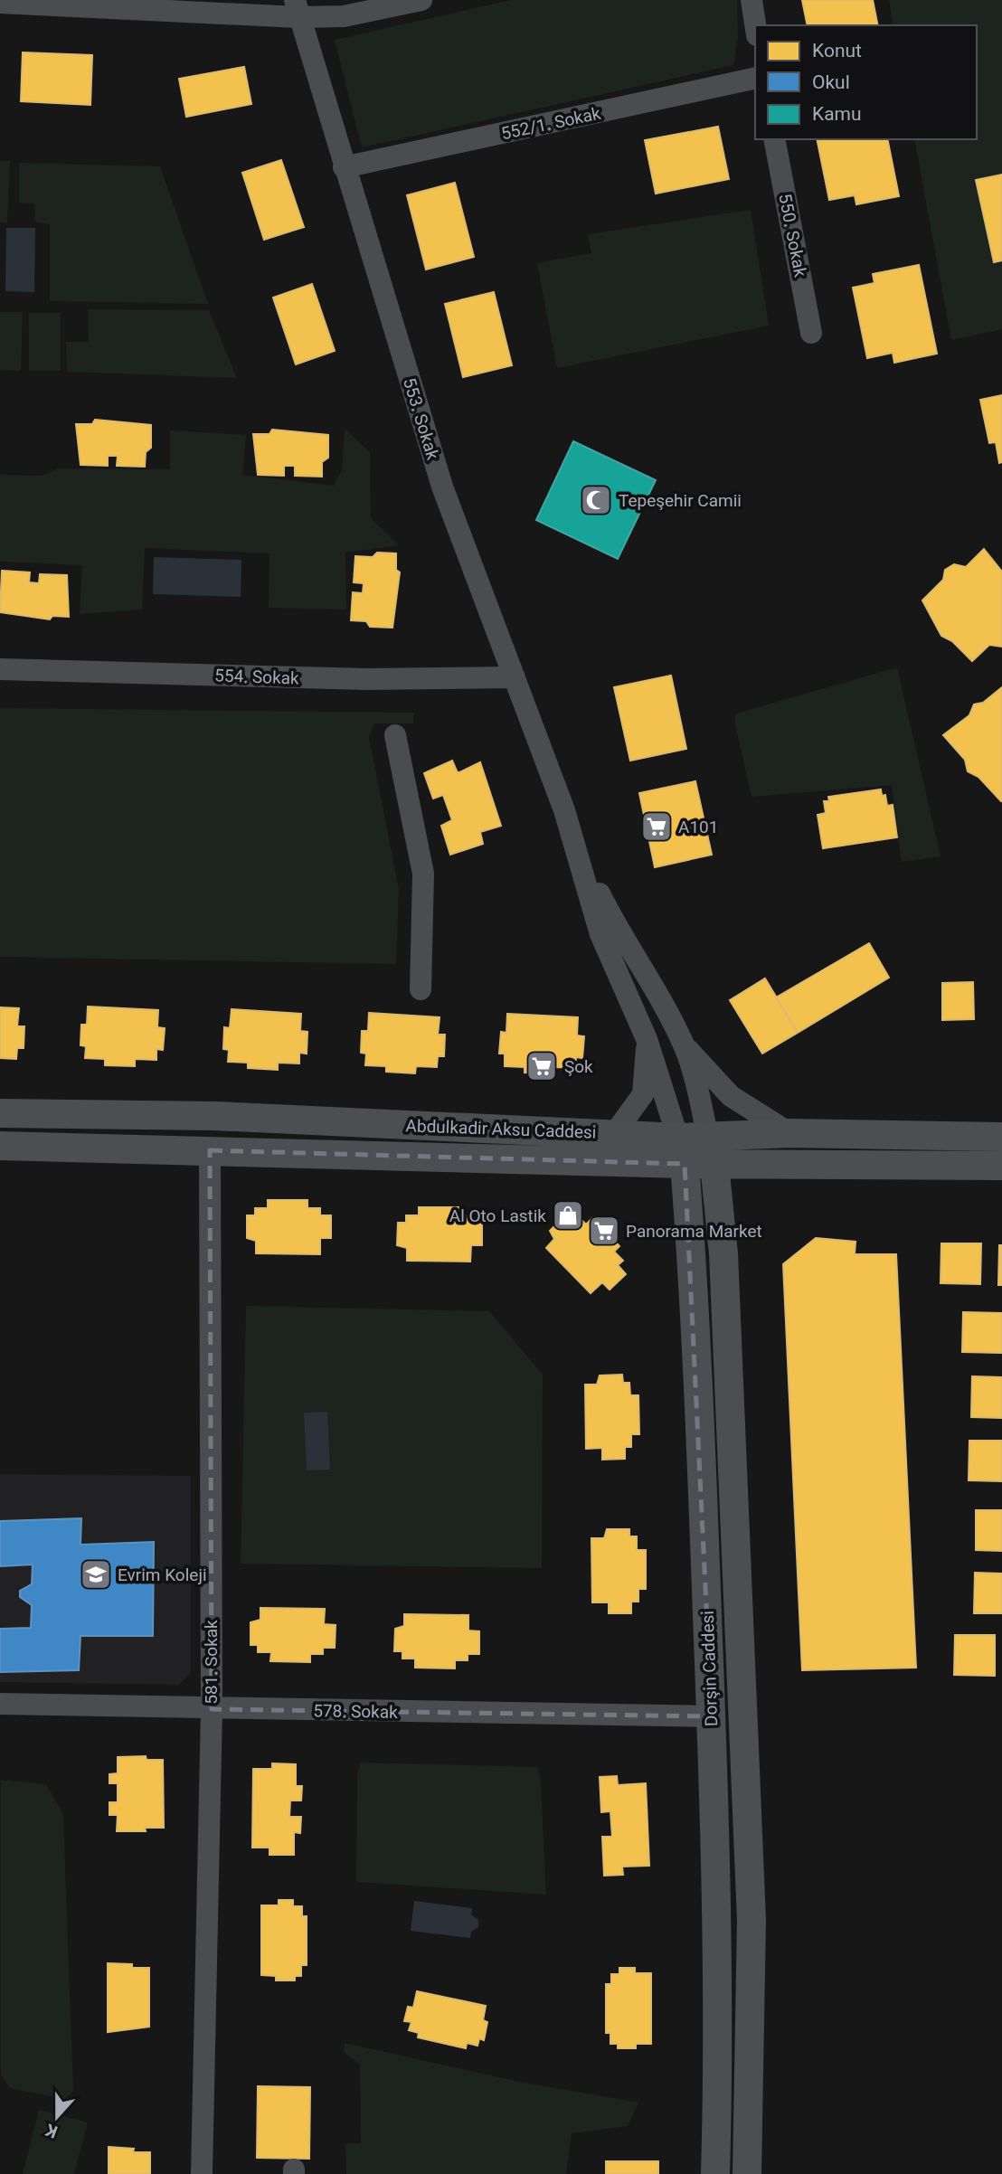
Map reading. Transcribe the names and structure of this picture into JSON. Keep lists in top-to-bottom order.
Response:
{
  "streets": {
    "main road": ["Abdulkadir Aksu Caddesi", "Dorşin Caddesi"],
    "street": [
      "552/1. Sokak",
      "550. Sokak",
      "553. Sokak",
      "554. Sokak",
      "581. Sokak",
      "578. Sokak"
    ]
  },
  "crossings": [
    ["552/1. Sokak", "553. Sokak"],
    ["553. Sokak", "554. Sokak"],
    ["Abdulkadir Aksu Caddesi", "581. Sokak"],
    ["Abdulkadir Aksu Caddesi", "Dorşin Caddesi"],
    ["581. Sokak", "578. Sokak"],
    ["Dorşin Caddesi", "578. Sokak"]
  ],
  "places": {
    "mosque": ["Tepeşehir Camii"],
    "supermarket": ["A101", "Şok", "Panorama Market"],
    "shop": ["Al Oto Lastik"],
    "school or university": ["Evrim Koleji"]
  },
  "legend": ["Konut", "Okul", "Kamu"],
  "north": "bottom"
}
